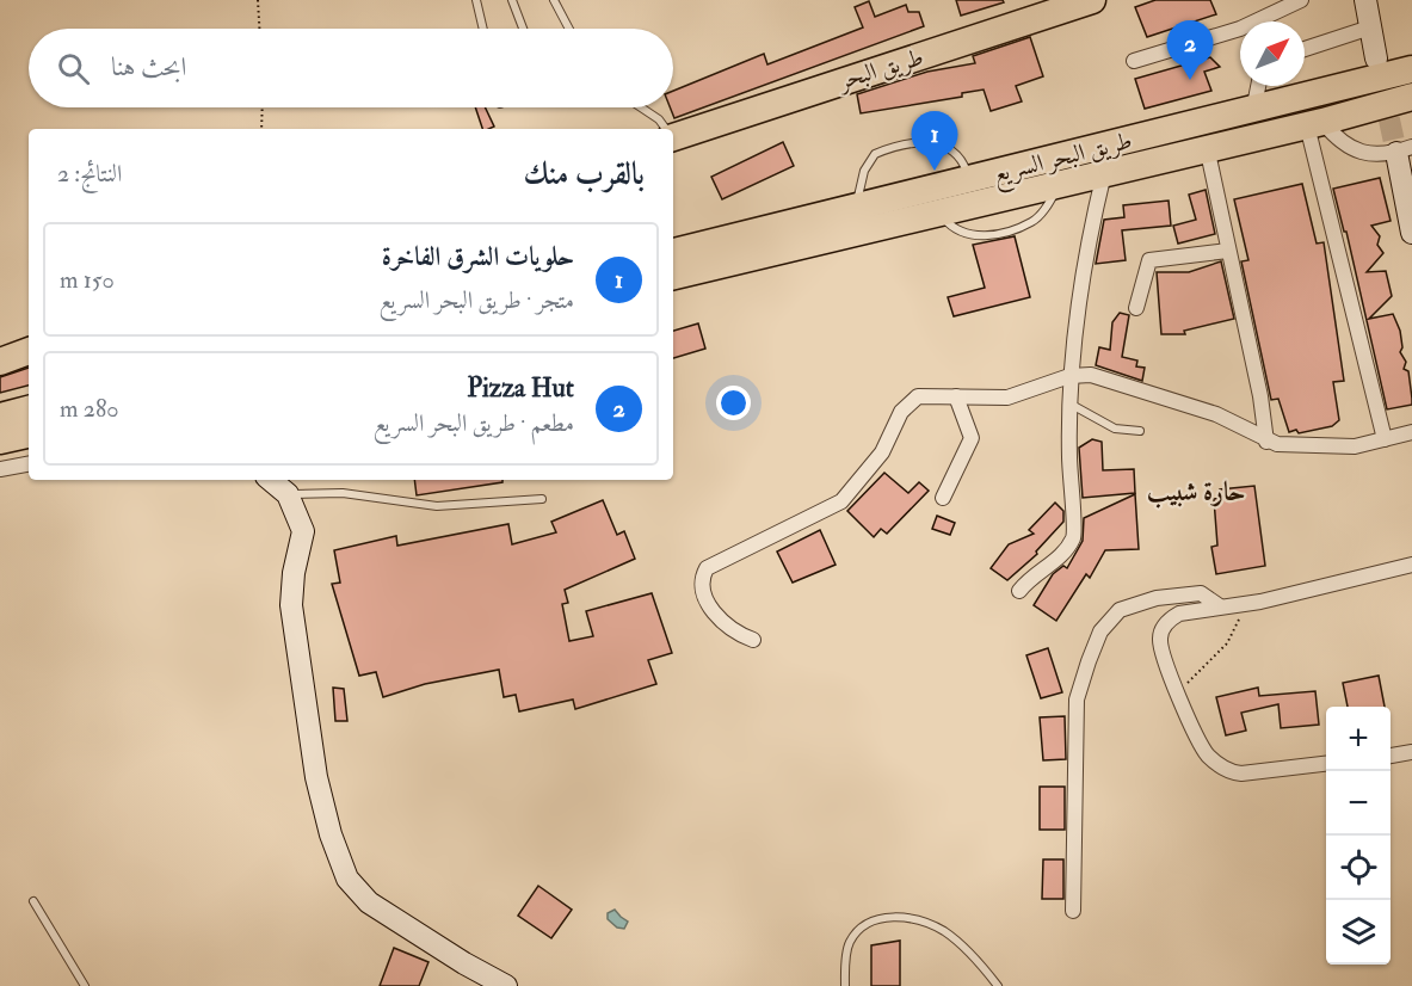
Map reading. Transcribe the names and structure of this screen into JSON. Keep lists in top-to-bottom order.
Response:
{
  "streets": {
    "highway": ["طريق البحر", "طريق البحر السريع"]
  },
  "districts": ["حارة شبيب"],
  "north": "top right",
  "page": {
    "pins": ["2", "1"],
    "search": "ابحث هنا",
    "heading": ["بالقرب منك", "النتائج: 2"],
    "list": [
      {
        "mark": "1",
        "name": "حلويات الشرق الفاخرة",
        "note": "متجر · طريق البحر السريع",
        "value": "150 m"
      },
      {
        "mark": "2",
        "name": "Pizza Hut",
        "note": "مطعم · طريق البحر السريع",
        "value": "280 m"
      }
    ],
    "map_buttons": ["+", "−"]
  }
}
